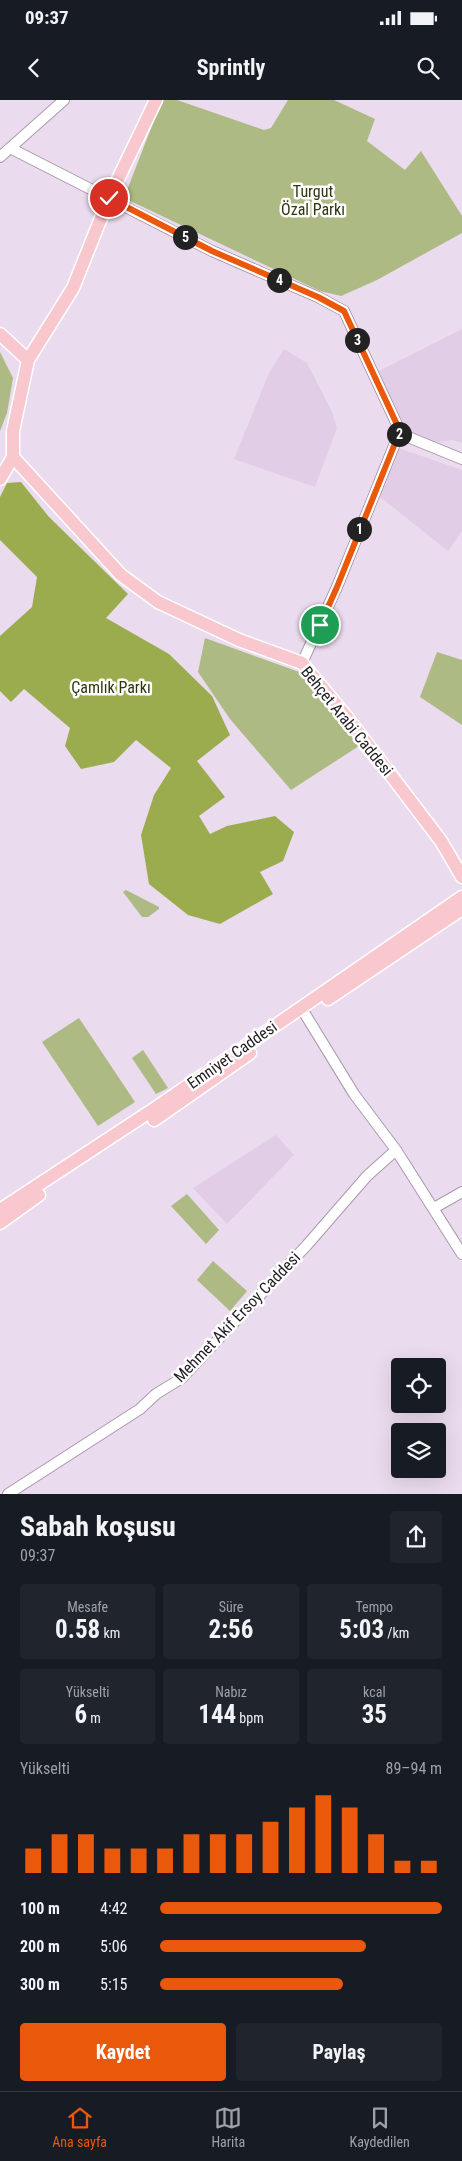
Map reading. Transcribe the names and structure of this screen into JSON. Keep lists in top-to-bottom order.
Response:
{
  "streets": {
    "main road": ["Behçet Arabi Caddesi", "Emniyet Caddesi"],
    "street": ["Mehmet Akif Ersoy Caddesi"]
  },
  "parks": ["Turgut Özal Parkı", "Çamlık Parkı"],
  "page": {
    "status": "09:37",
    "header": "Sprintly",
    "pins": [
      "5",
      "4",
      "3",
      "2",
      "1"
    ],
    "heading": ["Sabah koşusu", "09:37"],
    "stats": [
      ["Mesafe", "0.58 km"],
      ["Süre", "2:56"],
      ["Tempo", "5:03 /km"],
      ["Yükselti", "6 m"],
      ["Nabız", "144 bpm"],
      ["kcal", "35"]
    ],
    "chart": ["Yükselti", "89–94 m"],
    "list": [
      {
        "name": "100 m",
        "note": "4:42"
      },
      {
        "name": "200 m",
        "note": "5:06"
      },
      {
        "name": "300 m",
        "note": "5:15"
      }
    ],
    "buttons": ["Kaydet", "Paylaş"],
    "tabs": ["Ana sayfa", "Harita", "Kaydedilen"]
  }
}
